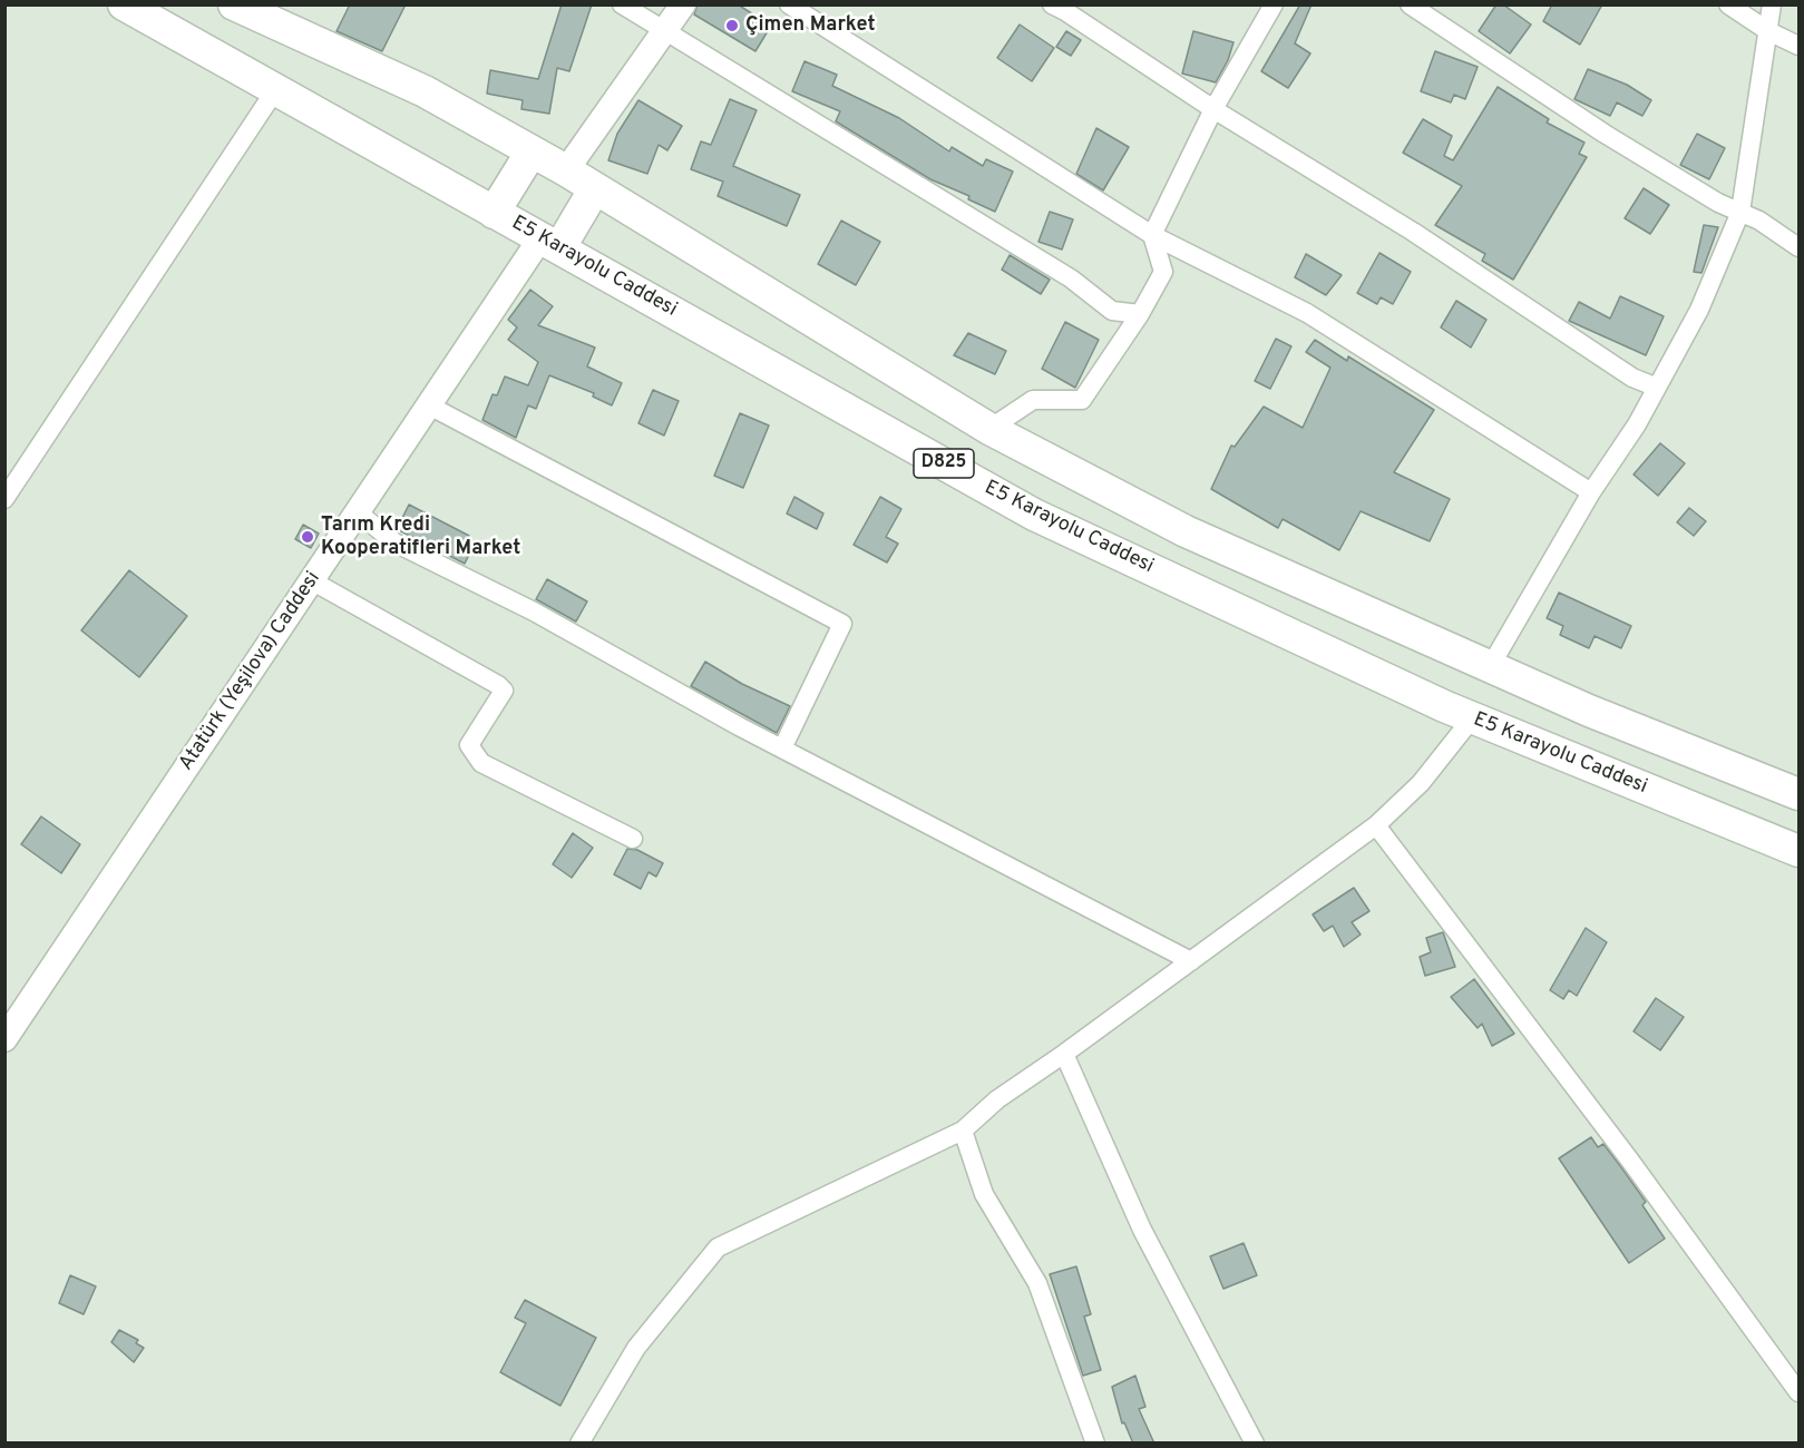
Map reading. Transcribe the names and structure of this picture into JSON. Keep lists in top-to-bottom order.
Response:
{
  "streets": {
    "highway": ["E5 Karayolu Caddesi", "D825"],
    "street": ["Atatürk (Yeşilova) Caddesi"]
  },
  "crossings": [
    ["E5 Karayolu Caddesi", "Atatürk (Yeşilova) Caddesi"]
  ],
  "places": ["Çimen Market", "Tarım Kredi Kooperatifleri Market"]
}
